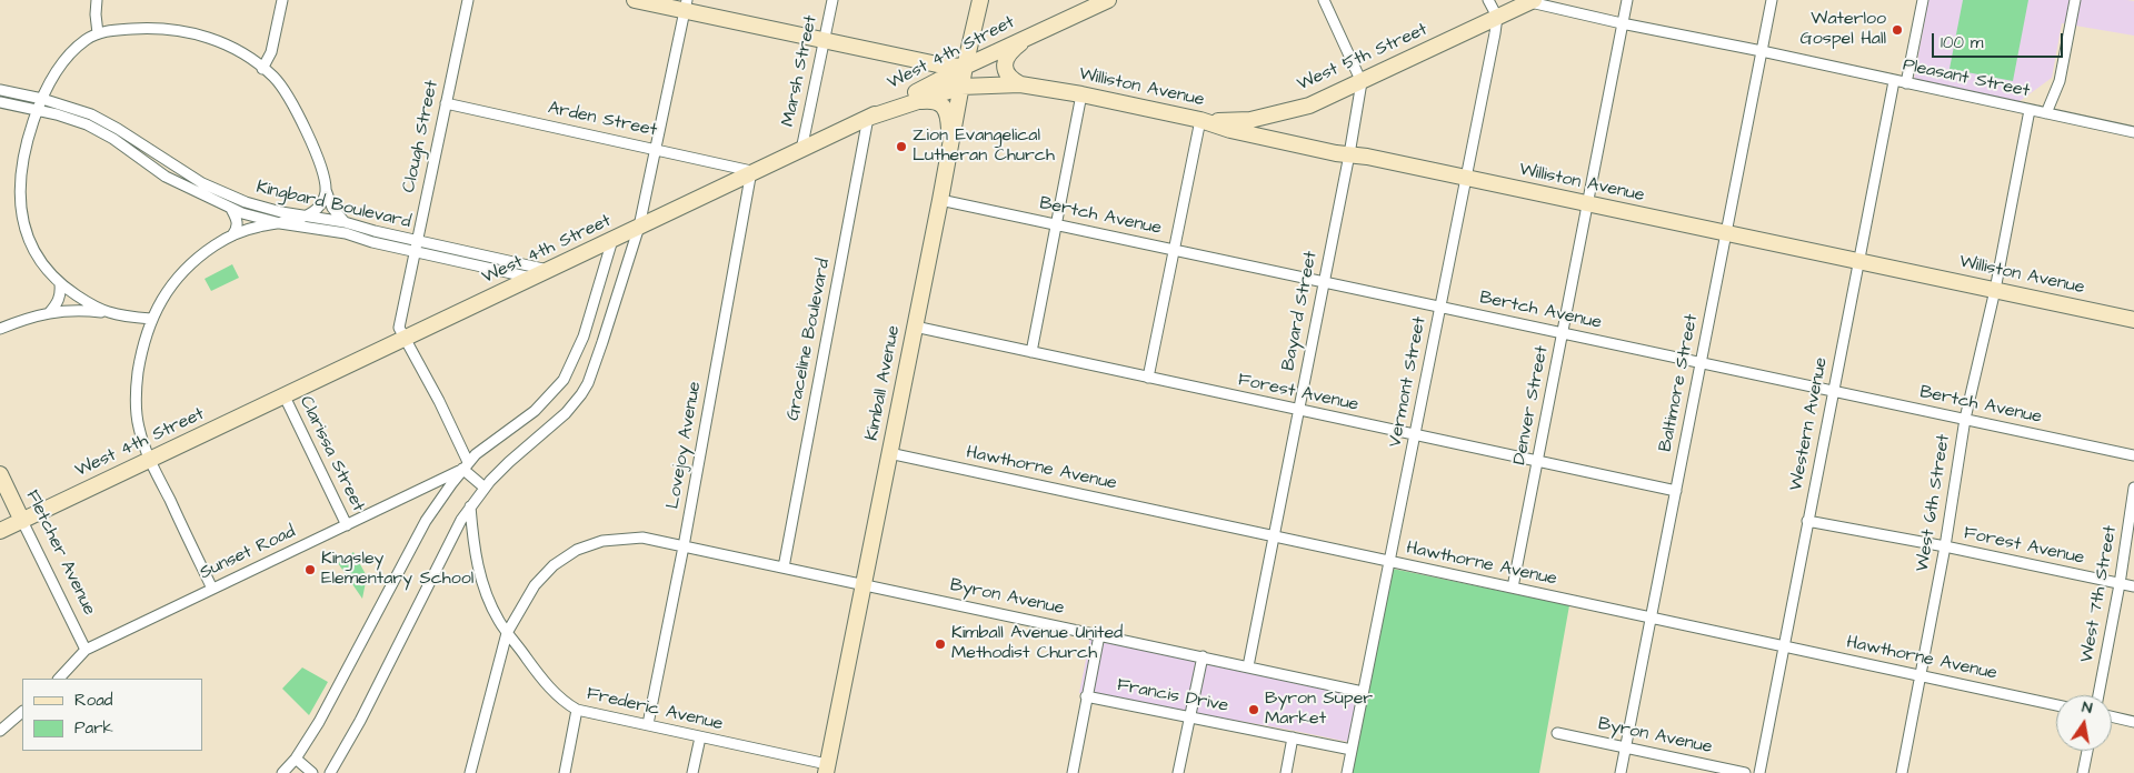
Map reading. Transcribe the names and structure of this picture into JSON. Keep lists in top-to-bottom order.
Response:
{
  "streets": {
    "main road": [
      "West 4th Street",
      "West 5th Street",
      "Williston Avenue",
      "Kimball Avenue",
      "Fletcher Avenue"
    ],
    "street": [
      "Marsh Street",
      "Pleasant Street",
      "Arden Street",
      "Clough Street",
      "Kingbard Boulevard",
      "Bertch Avenue",
      "Bayard Street",
      "Graceline Boulevard",
      "Vermont Street",
      "Baltimore Street",
      "Forest Avenue",
      "Denver Street",
      "Western Avenue",
      "Lovejoy Avenue",
      "Clarissa Street",
      "Hawthorne Avenue",
      "West 6th Street",
      "Sunset Road",
      "West 7th Street",
      "Byron Avenue",
      "Francis Drive",
      "Frederic Avenue"
    ]
  },
  "crossings": [
    ["West 4th Street", "Marsh Street"],
    ["West 4th Street", "Williston Avenue"],
    ["West 4th Street", "Arden Street"],
    ["West 4th Street", "Clough Street"],
    ["West 4th Street", "Kingbard Boulevard"],
    ["West 4th Street", "Graceline Boulevard"],
    ["West 4th Street", "Kimball Avenue"],
    ["West 4th Street", "Lovejoy Avenue"],
    ["West 4th Street", "Clarissa Street"],
    ["West 4th Street", "Fletcher Avenue"],
    ["West 5th Street", "Pleasant Street"],
    ["West 5th Street", "Williston Avenue"],
    ["West 5th Street", "Bayard Street"],
    ["West 5th Street", "Vermont Street"],
    ["Pleasant Street", "Baltimore Street"],
    ["Pleasant Street", "Denver Street"],
    ["Pleasant Street", "Western Avenue"],
    ["Pleasant Street", "West 6th Street"],
    ["Williston Avenue", "Bayard Street"],
    ["Williston Avenue", "Graceline Boulevard"],
    ["Williston Avenue", "Vermont Street"],
    ["Williston Avenue", "Kimball Avenue"],
    ["Williston Avenue", "Baltimore Street"],
    ["Williston Avenue", "Denver Street"],
    ["Williston Avenue", "Western Avenue"],
    ["Williston Avenue", "West 6th Street"],
    ["Arden Street", "Clough Street"],
    ["Arden Street", "Lovejoy Avenue"],
    ["Clough Street", "Kingbard Boulevard"],
    ["Clough Street", "Sunset Road"],
    ["Bertch Avenue", "Bayard Street"],
    ["Bertch Avenue", "Vermont Street"],
    ["Bertch Avenue", "Kimball Avenue"],
    ["Bertch Avenue", "Baltimore Street"],
    ["Bertch Avenue", "Denver Street"],
    ["Bertch Avenue", "Western Avenue"],
    ["Bertch Avenue", "West 6th Street"],
    ["Bayard Street", "Forest Avenue"],
    ["Bayard Street", "Hawthorne Avenue"],
    ["Bayard Street", "Byron Avenue"],
    ["Graceline Boulevard", "Byron Avenue"],
    ["Vermont Street", "Forest Avenue"],
    ["Vermont Street", "Hawthorne Avenue"],
    ["Vermont Street", "Byron Avenue"],
    ["Vermont Street", "Francis Drive"],
    ["Kimball Avenue", "Forest Avenue"],
    ["Kimball Avenue", "Hawthorne Avenue"],
    ["Kimball Avenue", "Byron Avenue"],
    ["Kimball Avenue", "Frederic Avenue"],
    ["Baltimore Street", "Forest Avenue"],
    ["Baltimore Street", "Hawthorne Avenue"],
    ["Baltimore Street", "Byron Avenue"],
    ["Forest Avenue", "Denver Street"],
    ["Forest Avenue", "Western Avenue"],
    ["Forest Avenue", "West 6th Street"],
    ["Forest Avenue", "West 7th Street"],
    ["Denver Street", "Hawthorne Avenue"],
    ["Western Avenue", "Hawthorne Avenue"],
    ["Lovejoy Avenue", "Byron Avenue"],
    ["Lovejoy Avenue", "Frederic Avenue"],
    ["Clarissa Street", "Sunset Road"],
    ["Hawthorne Avenue", "West 6th Street"],
    ["Fletcher Avenue", "Sunset Road"],
    ["Byron Avenue", "Frederic Avenue"]
  ],
  "places": [
    "Waterloo Gospel Hall",
    "Zion Evangelical Lutheran Church",
    "Kingsley Elementary School",
    "Kimball Avenue United Methodist Church",
    "Byron Super Market"
  ],
  "legend": ["Road", "Park"],
  "scale_bar": "100 m",
  "north": "top"
}
